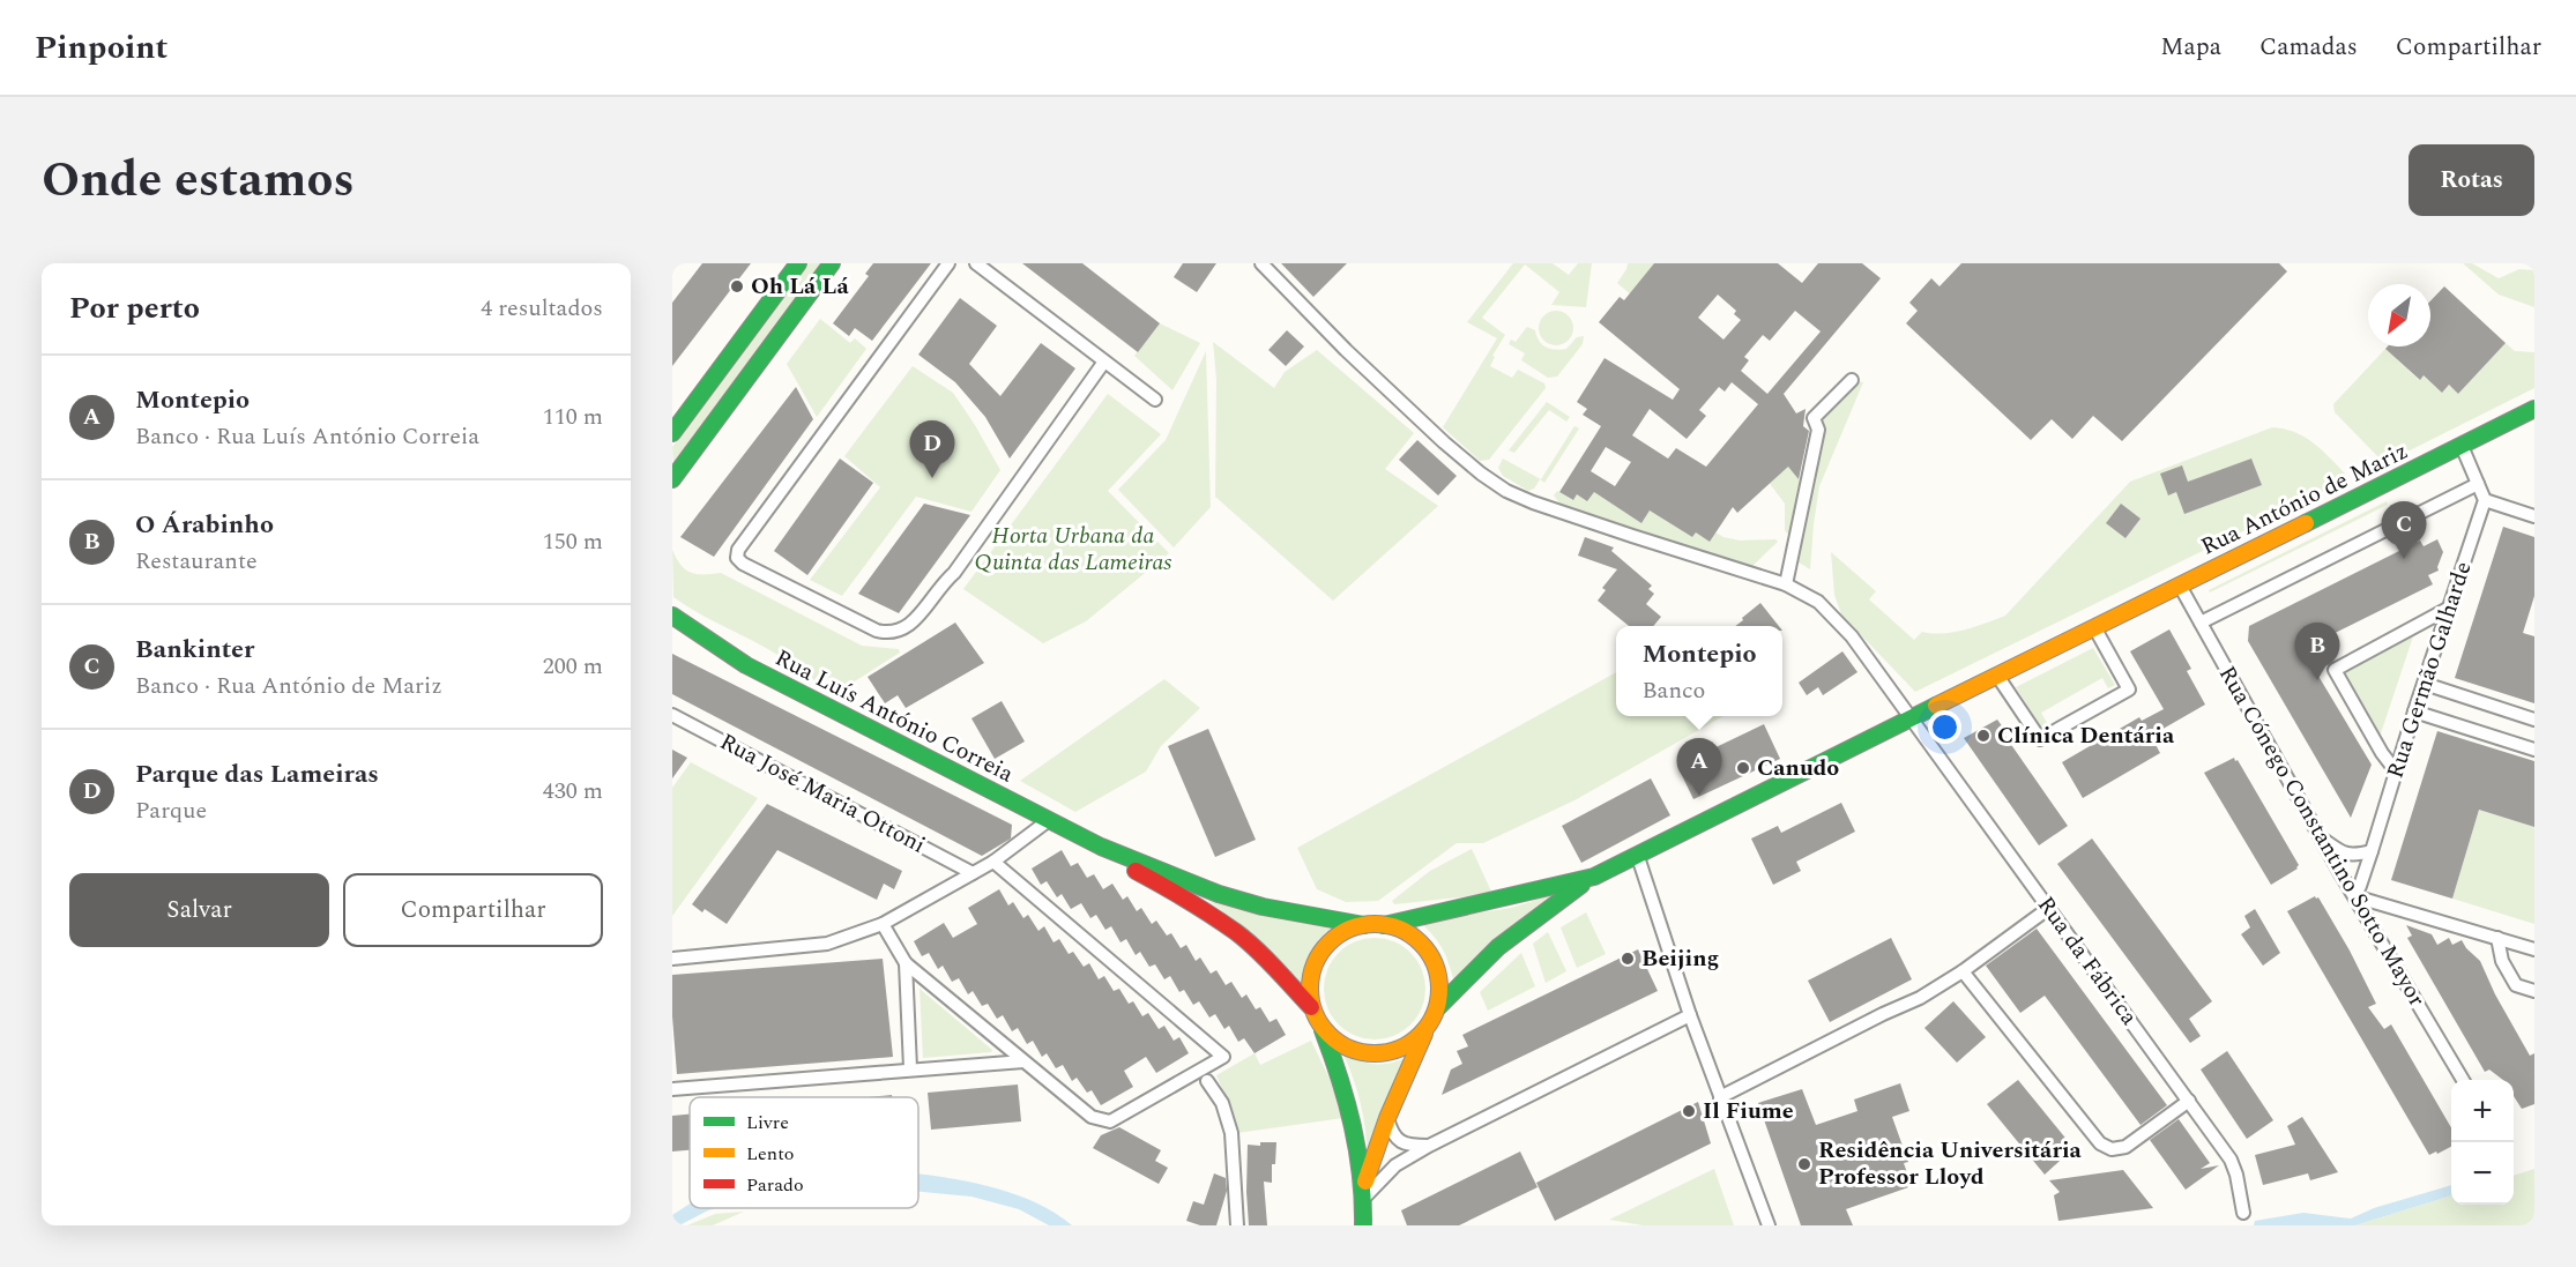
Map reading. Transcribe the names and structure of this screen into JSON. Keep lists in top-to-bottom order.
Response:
{
  "streets": {
    "street": [
      "Rua António de Mariz",
      "Rua Germão Galharde",
      "Rua Luís António Correia",
      "Rua José Maria Ottoni",
      "Rua Cónego Constantino Sotto Mayor",
      "Rua da Fábrica"
    ]
  },
  "crossings": [
    ["Rua António de Mariz", "Rua Cónego Constantino Sotto Mayor"],
    ["Rua António de Mariz", "Rua da Fábrica"],
    ["Rua Germão Galharde", "Rua Cónego Constantino Sotto Mayor"]
  ],
  "parks": ["Horta Urbana da Quinta das Lameiras"],
  "places": [
    "Oh Lá Lá",
    "Clínica Dentária",
    "Canudo",
    "Beijing",
    "Il Fiume",
    "Residência Universitária Professor Lloyd"
  ],
  "legend": ["Livre", "Lento", "Parado"],
  "north": "bottom left",
  "page": {
    "header": "Pinpoint",
    "nav": ["Mapa", "Camadas", "Compartilhar"],
    "title": "Onde estamos",
    "buttons": [
      "Rotas",
      ["Salvar", "Compartilhar"]
    ],
    "heading": ["Por perto", "4 resultados"],
    "list": [
      {
        "mark": "A",
        "name": "Montepio",
        "note": "Banco · Rua Luís António Correia",
        "value": "110 m"
      },
      {
        "mark": "B",
        "name": "O Árabinho",
        "note": "Restaurante",
        "value": "150 m"
      },
      {
        "mark": "C",
        "name": "Bankinter",
        "note": "Banco · Rua António de Mariz",
        "value": "200 m"
      },
      {
        "mark": "D",
        "name": "Parque das Lameiras",
        "note": "Parque",
        "value": "430 m"
      }
    ],
    "pins": [
      "D",
      "C",
      "B",
      "A"
    ],
    "popup": ["Montepio", "Banco"],
    "map_buttons": ["+", "−"]
  }
}
